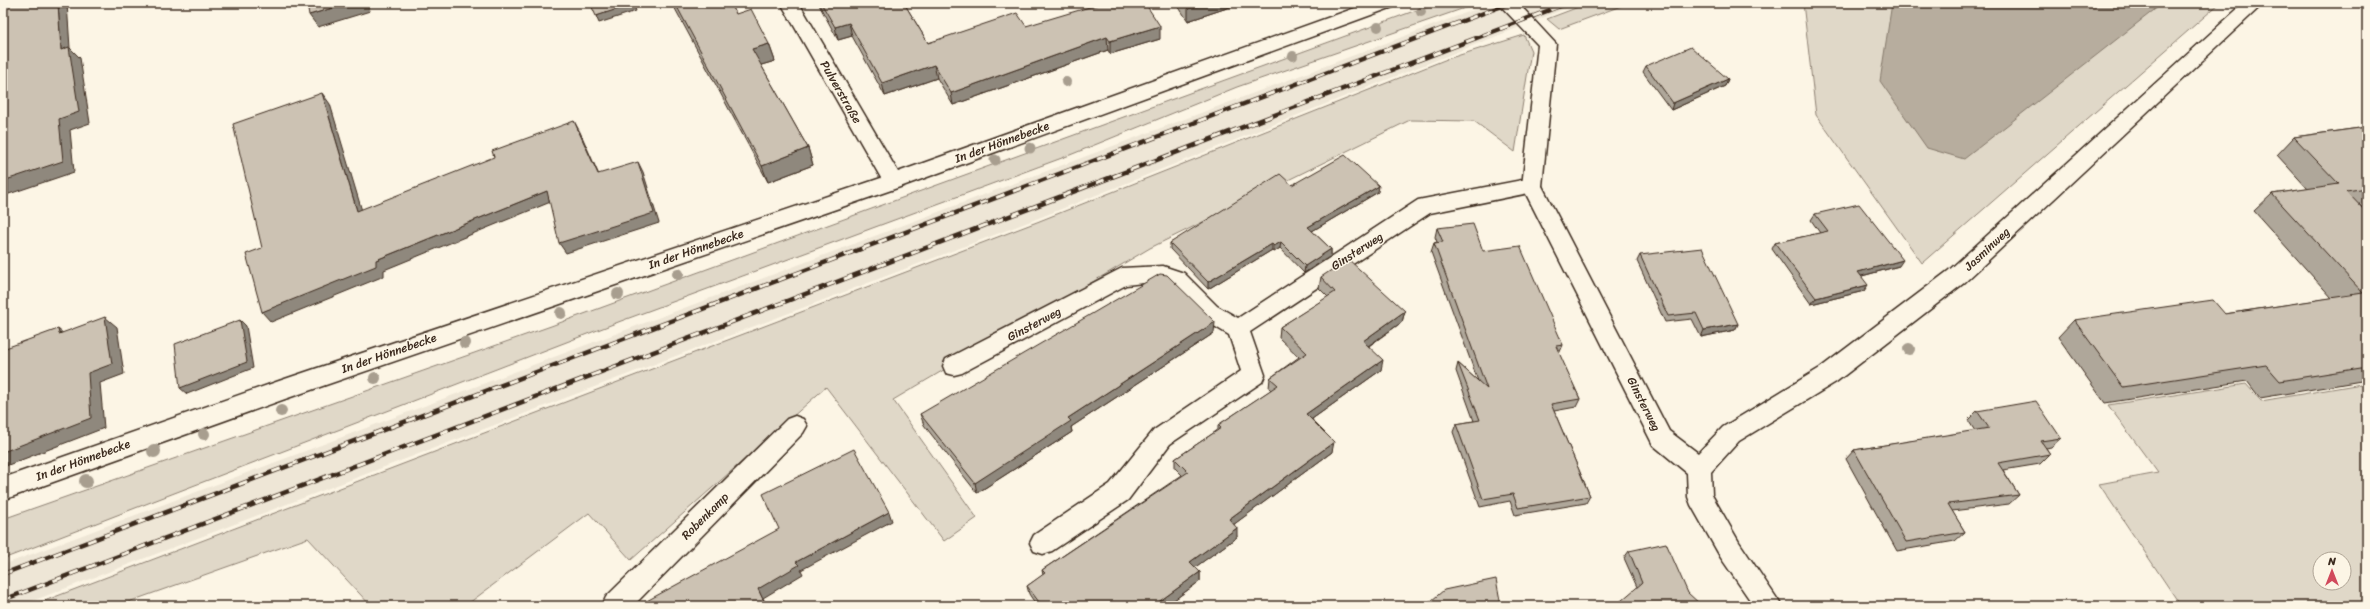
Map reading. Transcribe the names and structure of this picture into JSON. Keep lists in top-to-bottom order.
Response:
{
  "streets": {
    "street": [
      "Pulverstraße",
      "In der Hönnebecke",
      "Jasminweg",
      "Ginsterweg",
      "Robenkamp"
    ]
  },
  "crossings": [
    ["Pulverstraße", "In der Hönnebecke"],
    ["Jasminweg", "Ginsterweg"]
  ],
  "north": "top"
}
